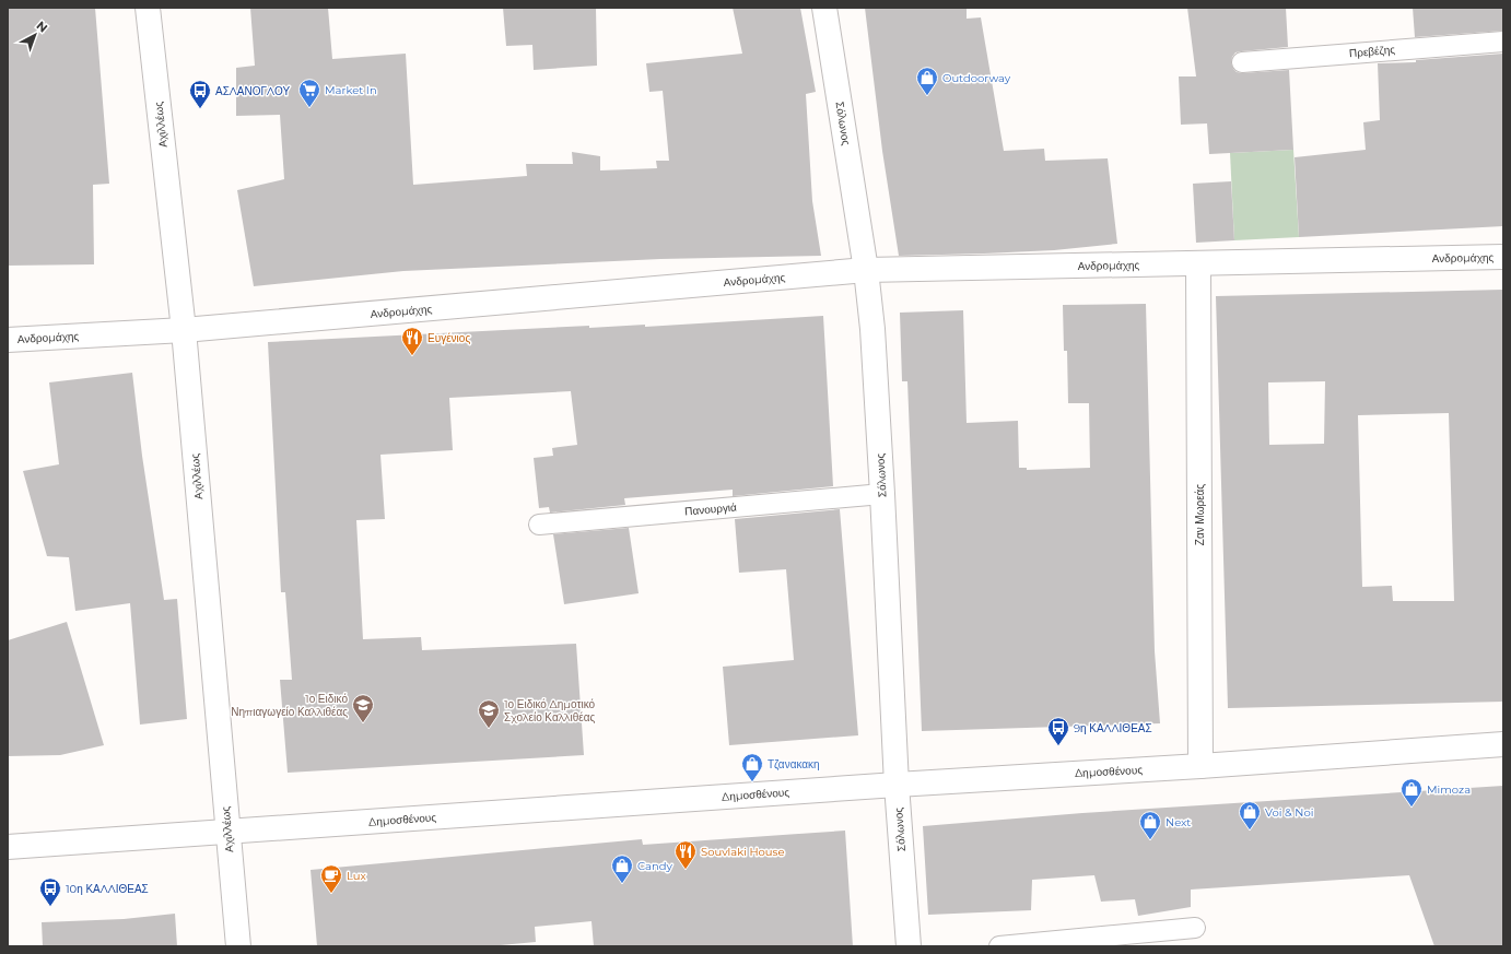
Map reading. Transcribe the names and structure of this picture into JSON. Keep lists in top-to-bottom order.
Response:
{
  "streets": {
    "street": [
      "Σόλωνος",
      "Αχιλλέως",
      "Ανδρομάχης",
      "Ζαν Μωρεάς",
      "Δημοσθένους"
    ],
    "lane": ["Πρεβέζης", "Πανουργιά"]
  },
  "crossings": [
    ["Σόλωνος", "Ανδρομάχης"],
    ["Σόλωνος", "Πανουργιά"],
    ["Σόλωνος", "Δημοσθένους"],
    ["Αχιλλέως", "Ανδρομάχης"],
    ["Αχιλλέως", "Δημοσθένους"],
    ["Ανδρομάχης", "Ζαν Μωρεάς"],
    ["Ζαν Μωρεάς", "Δημοσθένους"]
  ],
  "places": {
    "shop": [
      "Outdoorway",
      "Τζανακακη",
      "Mimoza",
      "Voi & Noi",
      "Next",
      "Candy"
    ],
    "supermarket": ["Market In"],
    "bus stop": ["ΑΣΛΑΝΟΓΛΟΥ", "9η ΚΑΛΛΙΘΕΑΣ", "10η ΚΑΛΛΙΘΕΑΣ"],
    "restaurant": ["Ευγένιος", "Souvlaki House"],
    "school or university": ["1ο Ειδικό Νηπιαγωγείο Καλλιθέας", "1ο Ειδικό Δημοτικό Σχολείο Καλλιθέας"],
    "cafe": ["Lux"]
  },
  "north": "top right"
}
